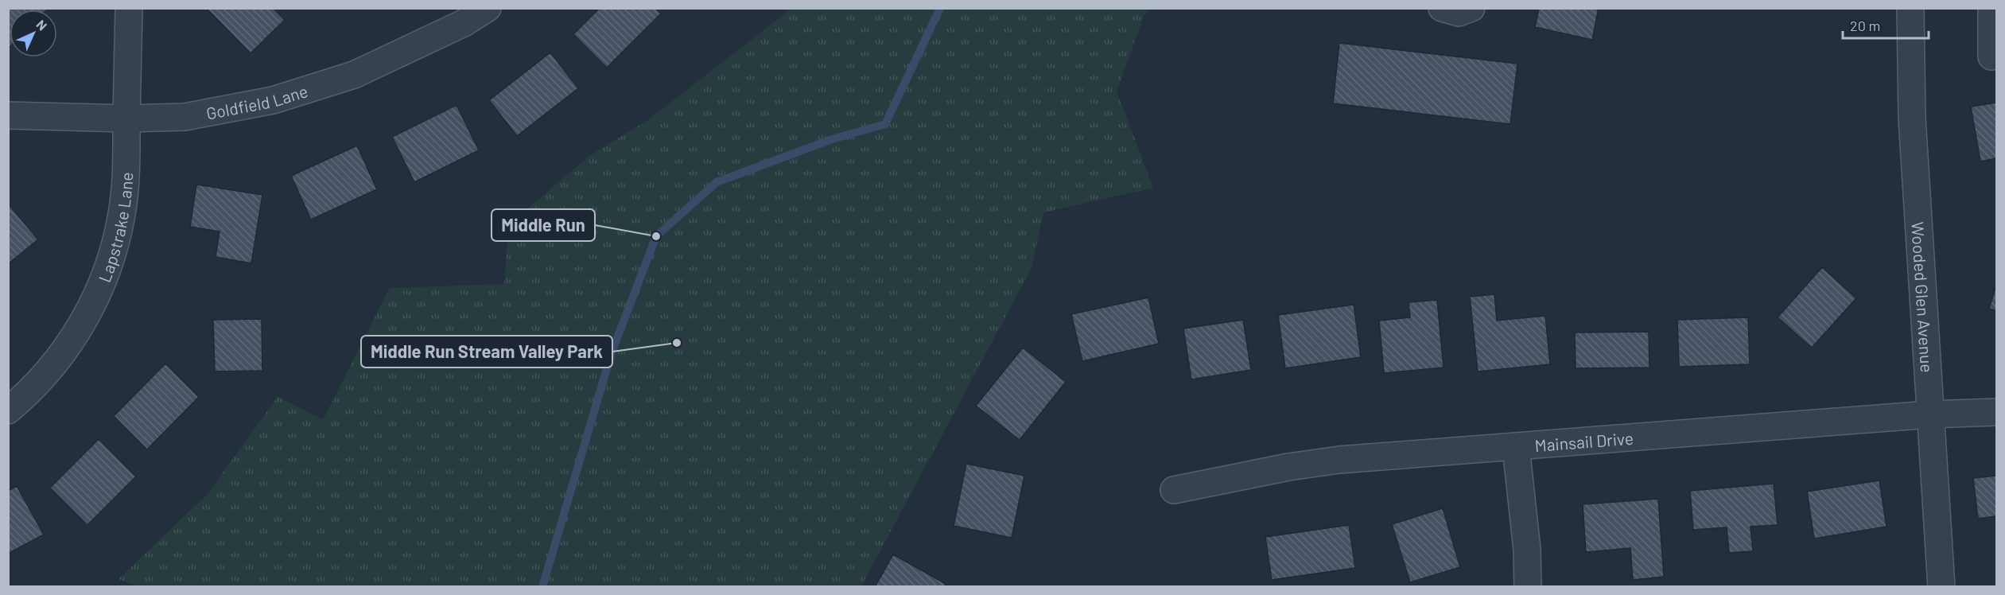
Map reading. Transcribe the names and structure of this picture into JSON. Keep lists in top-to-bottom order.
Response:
{
  "streets": {
    "street": [
      "Goldfield Lane",
      "Lapstrake Lane",
      "Wooded Glen Avenue",
      "Mainsail Drive"
    ]
  },
  "crossings": [
    ["Goldfield Lane", "Lapstrake Lane"],
    ["Wooded Glen Avenue", "Mainsail Drive"]
  ],
  "places": ["Middle Run", "Middle Run Stream Valley Park"],
  "scale_bar": "20 m",
  "north": "top right"
}
